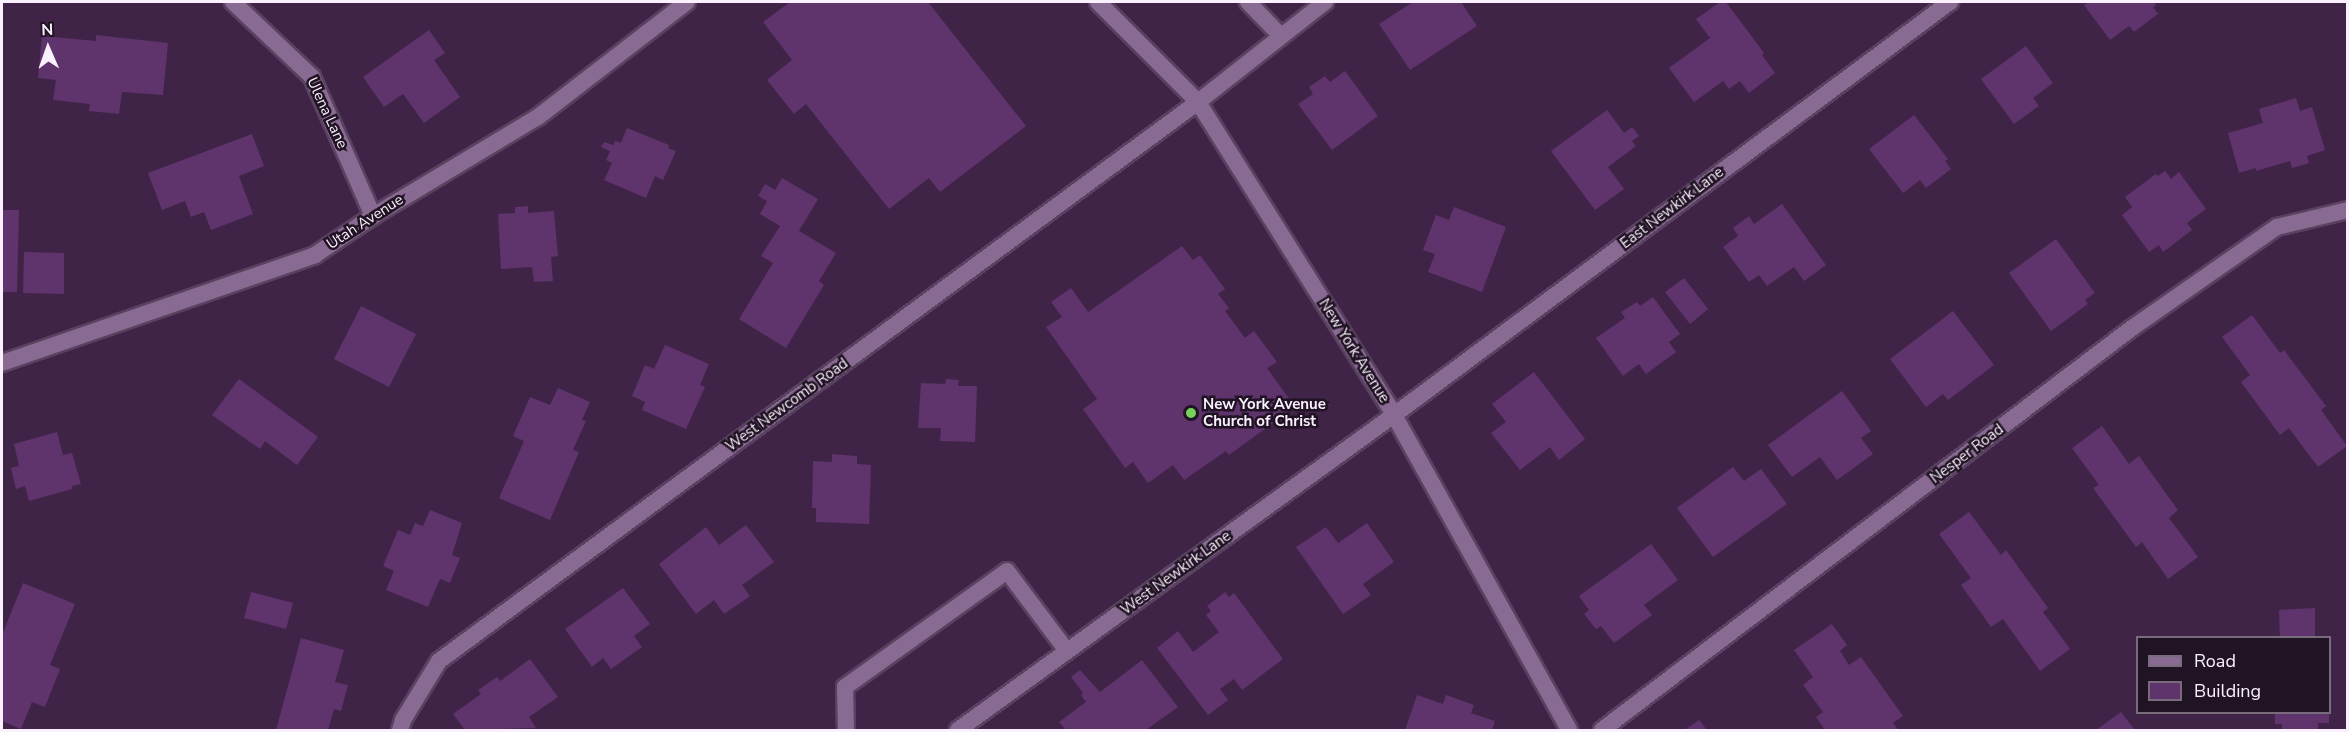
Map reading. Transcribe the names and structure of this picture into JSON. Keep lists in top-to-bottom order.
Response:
{
  "streets": {
    "street": [
      "Ulena Lane",
      "East Newkirk Lane",
      "Utah Avenue",
      "New York Avenue",
      "West Newcomb Road",
      "Nesper Road",
      "West Newkirk Lane"
    ]
  },
  "crossings": [
    ["Ulena Lane", "Utah Avenue"],
    ["East Newkirk Lane", "New York Avenue"],
    ["East Newkirk Lane", "West Newkirk Lane"],
    ["New York Avenue", "West Newcomb Road"],
    ["New York Avenue", "West Newkirk Lane"]
  ],
  "places": ["New York Avenue Church of Christ"],
  "legend": ["Road", "Building"],
  "north": "top"
}
